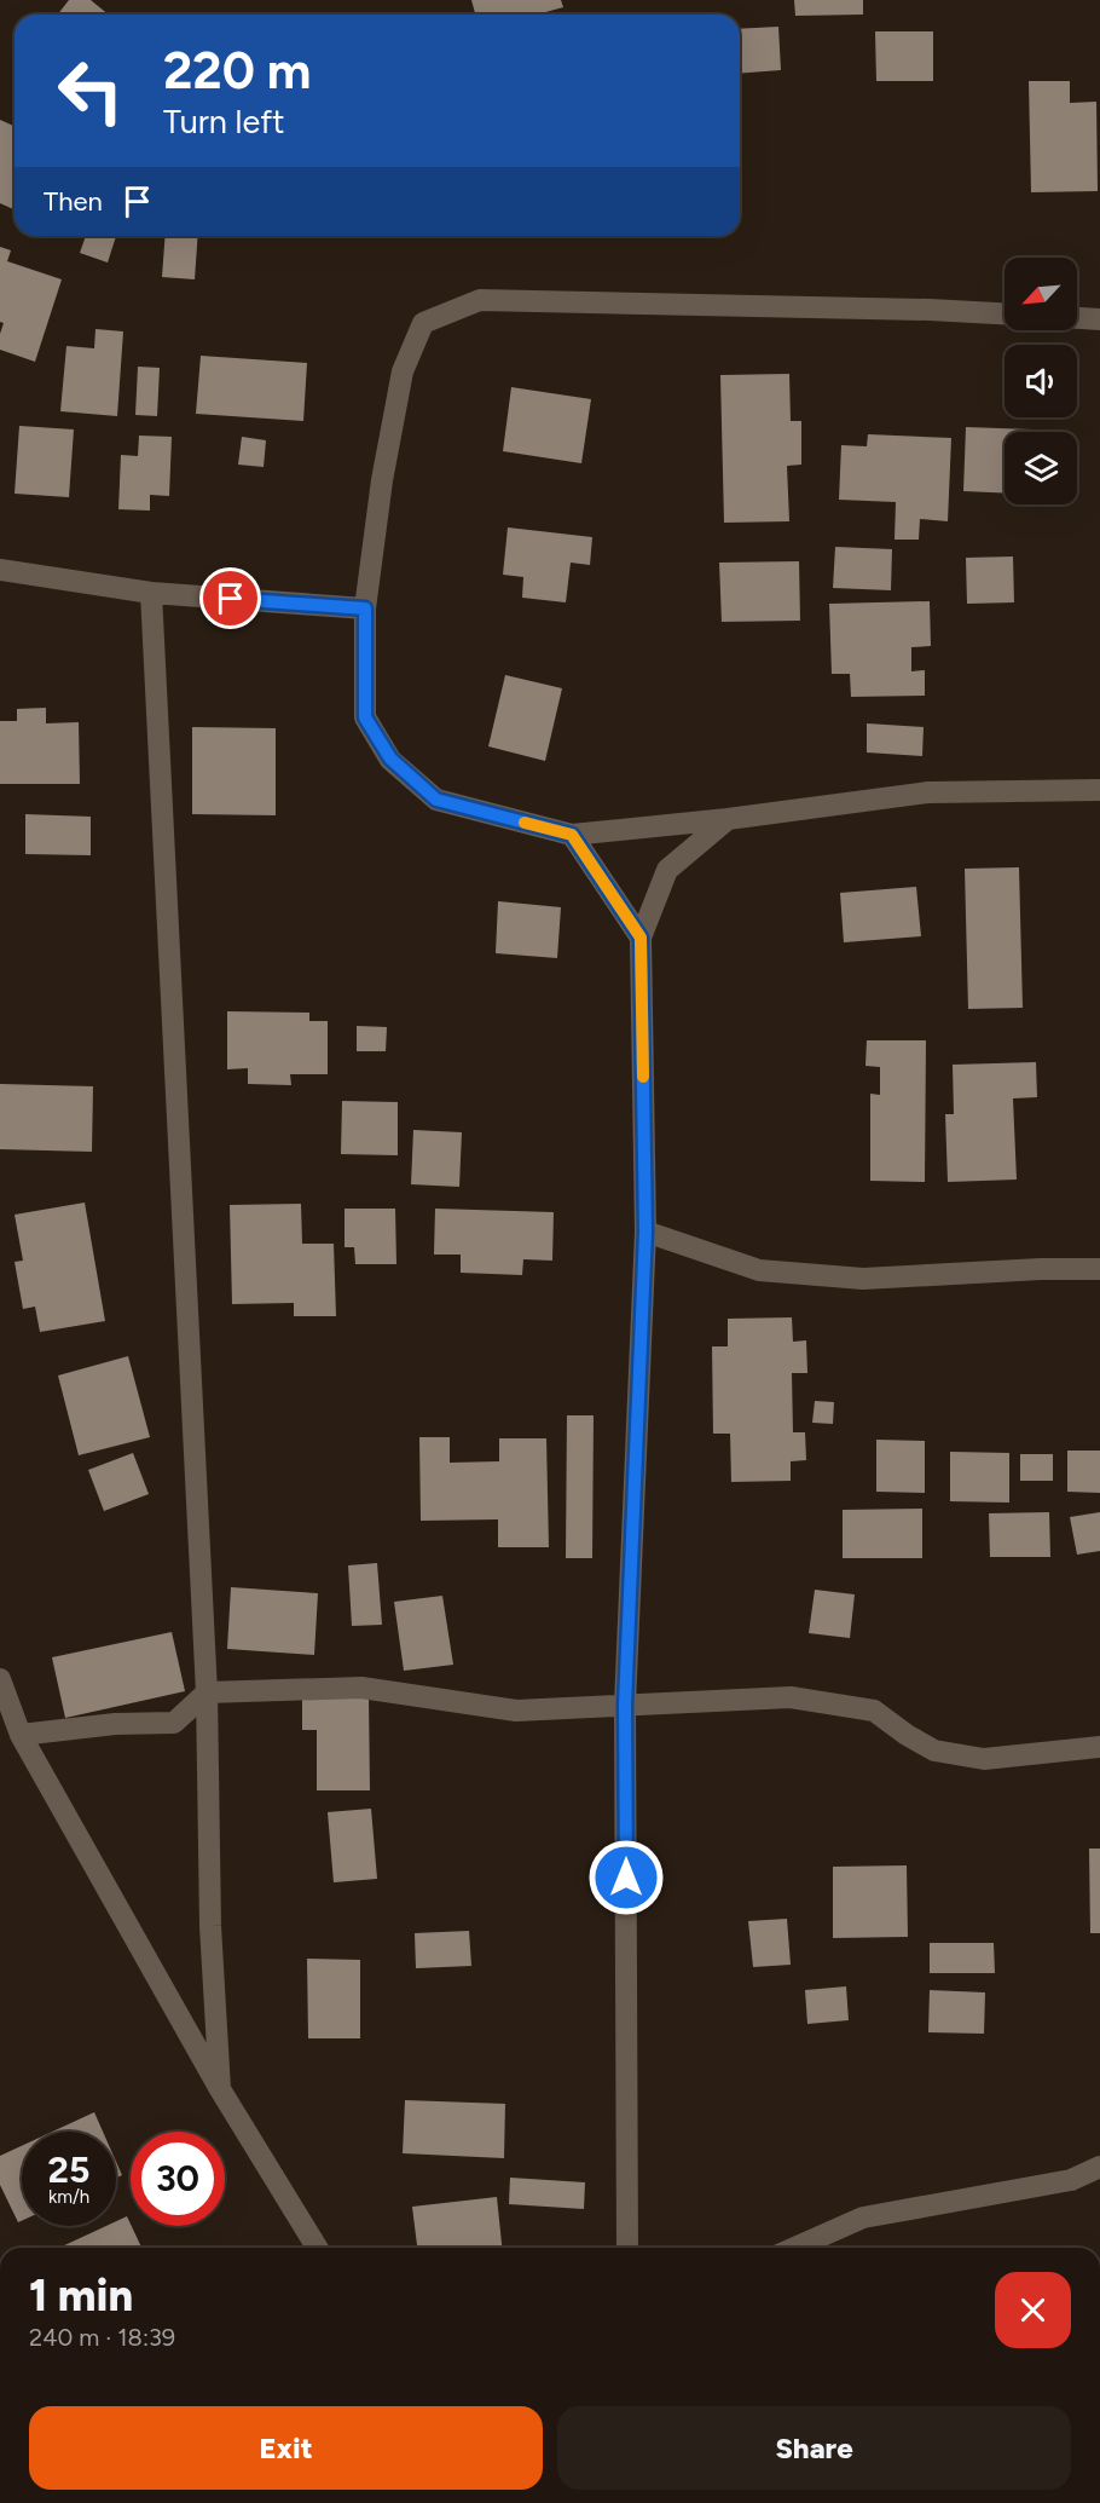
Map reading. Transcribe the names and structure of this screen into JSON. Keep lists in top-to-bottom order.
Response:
{
  "north": "bottom left",
  "page": {
    "turn": ["220 m", "Turn left"],
    "then": "Then",
    "speed": "25 km/h",
    "limit": "30",
    "heading": ["1 min", "240 m · 18:39"],
    "buttons": ["Exit", "Share"]
  }
}
